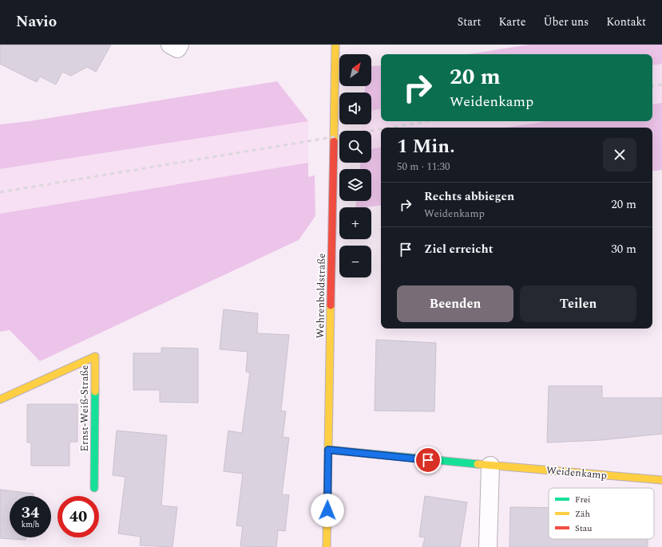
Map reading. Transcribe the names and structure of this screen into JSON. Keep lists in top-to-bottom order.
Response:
{
  "streets": {
    "street": ["Wehrenboldstraße", "Ernst-Weiß-Straße", "Weidenkamp"]
  },
  "crossings": [
    ["Wehrenboldstraße", "Weidenkamp"]
  ],
  "legend": ["Frei", "Zäh", "Stau"],
  "north": "top right",
  "page": {
    "header": "Navio",
    "nav": [
      "Start",
      "Karte",
      "Über uns",
      "Kontakt"
    ],
    "map_buttons": ["+", "−"],
    "turn": ["20 m", "Weidenkamp"],
    "heading": ["1 Min.", "50 m · 11:30"],
    "list": [
      {
        "name": "Rechts abbiegen",
        "note": "Weidenkamp",
        "value": "20 m"
      },
      {
        "name": "Ziel erreicht",
        "value": "30 m"
      }
    ],
    "buttons": ["Beenden", "Teilen"],
    "speed": "34 km/h",
    "limit": "40"
  }
}
